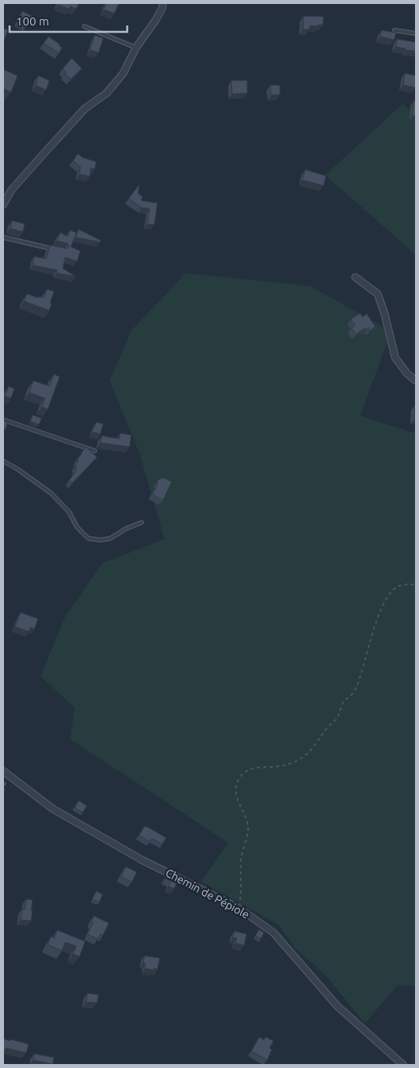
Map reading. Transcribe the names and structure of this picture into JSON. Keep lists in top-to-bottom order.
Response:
{
  "streets": {
    "street": ["Chemin de Pépiole"]
  },
  "scale_bar": "100 m"
}
